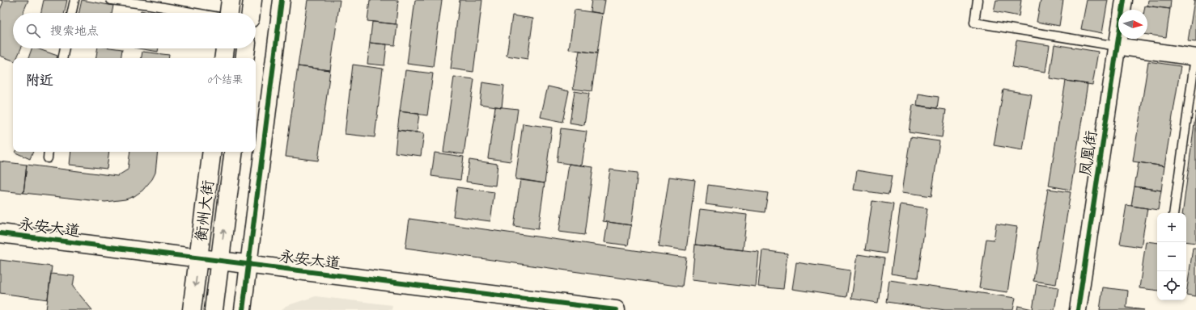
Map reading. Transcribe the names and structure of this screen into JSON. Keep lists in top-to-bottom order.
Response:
{
  "streets": {
    "street": ["凤凰街", "衡州大街", "永安大道"]
  },
  "crossings": [
    ["衡州大街", "永安大道"]
  ],
  "north": "right",
  "page": {
    "search": "搜索地点",
    "heading": ["附近", "0个结果"],
    "map_buttons": ["+", "−"]
  }
}
